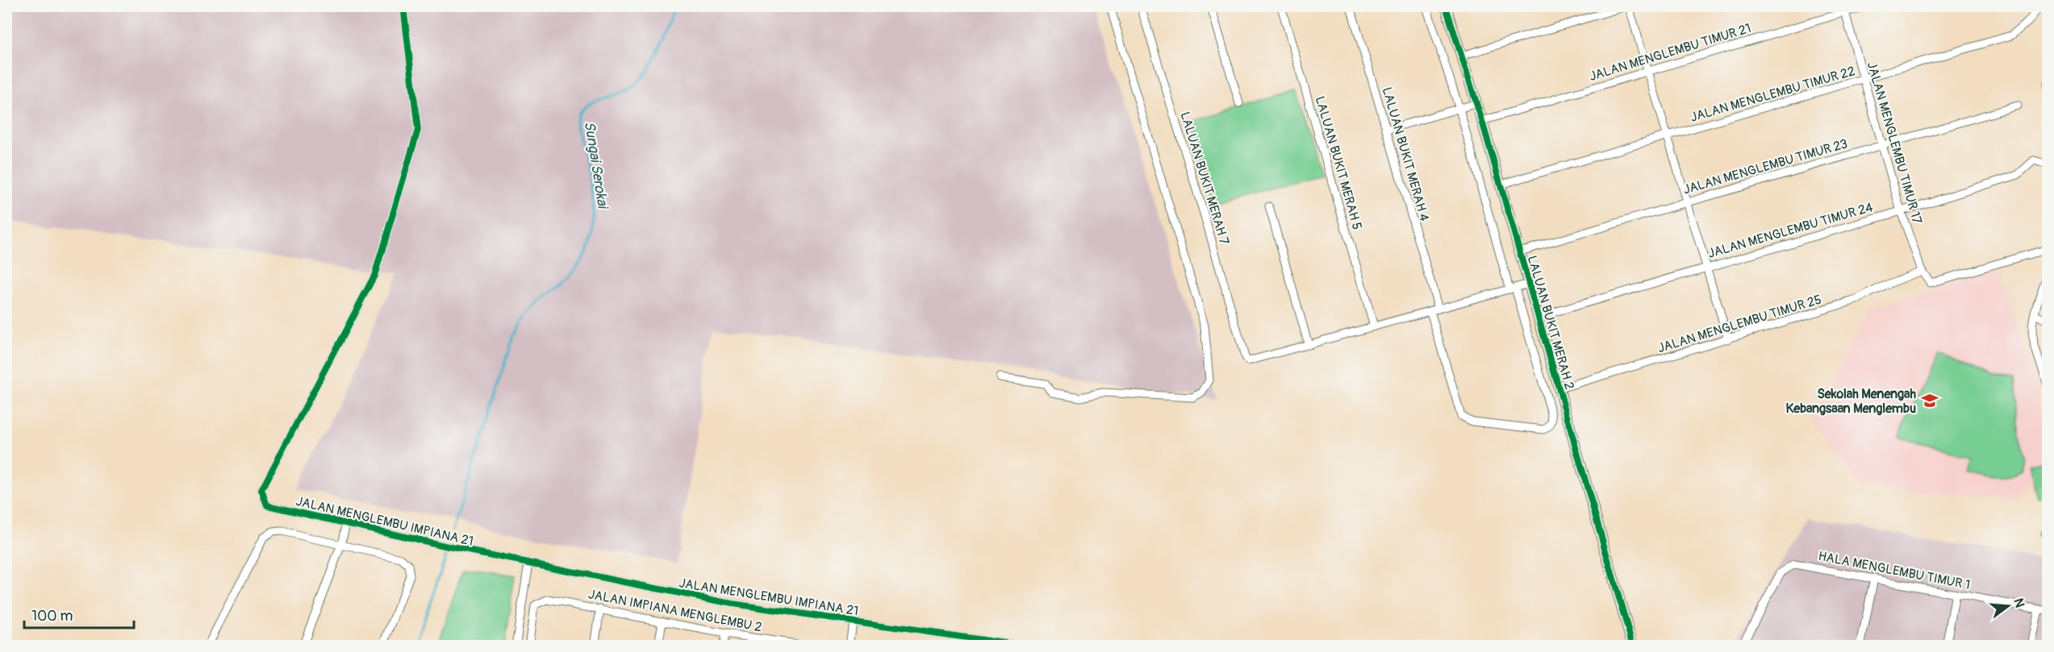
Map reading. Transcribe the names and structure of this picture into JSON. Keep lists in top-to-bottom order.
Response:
{
  "streets": {
    "street": [
      "JALAN MENGLEMBU TIMUR 21",
      "JALAN MENGLEMBU TIMUR 22",
      "JALAN MENGLEMBU TIMUR 17",
      "LALUAN BUKIT MERAH 4",
      "LALUAN BUKIT MERAH 5",
      "JALAN MENGLEMBU TIMUR 23",
      "LALUAN BUKIT MERAH 7",
      "JALAN MENGLEMBU TIMUR 24",
      "LALUAN BUKIT MERAH 2",
      "JALAN MENGLEMBU TIMUR 25",
      "JALAN MENGLEMBU IMPIANA 21",
      "HALA MENGLEMBU TIMUR 1",
      "JALAN IMPIANA MENGLEMBU 2"
    ]
  },
  "crossings": [
    ["JALAN MENGLEMBU TIMUR 21", "JALAN MENGLEMBU TIMUR 17"],
    ["JALAN MENGLEMBU TIMUR 21", "LALUAN BUKIT MERAH 2"],
    ["JALAN MENGLEMBU TIMUR 22", "JALAN MENGLEMBU TIMUR 17"],
    ["JALAN MENGLEMBU TIMUR 22", "LALUAN BUKIT MERAH 2"],
    ["JALAN MENGLEMBU TIMUR 17", "JALAN MENGLEMBU TIMUR 23"],
    ["JALAN MENGLEMBU TIMUR 17", "JALAN MENGLEMBU TIMUR 24"],
    ["JALAN MENGLEMBU TIMUR 17", "JALAN MENGLEMBU TIMUR 25"],
    ["LALUAN BUKIT MERAH 4", "LALUAN BUKIT MERAH 2"],
    ["JALAN MENGLEMBU TIMUR 23", "LALUAN BUKIT MERAH 2"],
    ["JALAN MENGLEMBU TIMUR 24", "LALUAN BUKIT MERAH 2"],
    ["LALUAN BUKIT MERAH 2", "JALAN MENGLEMBU TIMUR 25"]
  ],
  "water": ["Sungai Serokai"],
  "places": {
    "school or university": ["Sekolah Menengah Kebangsaan Menglembu"]
  },
  "scale_bar": "100 m",
  "north": "right"
}
